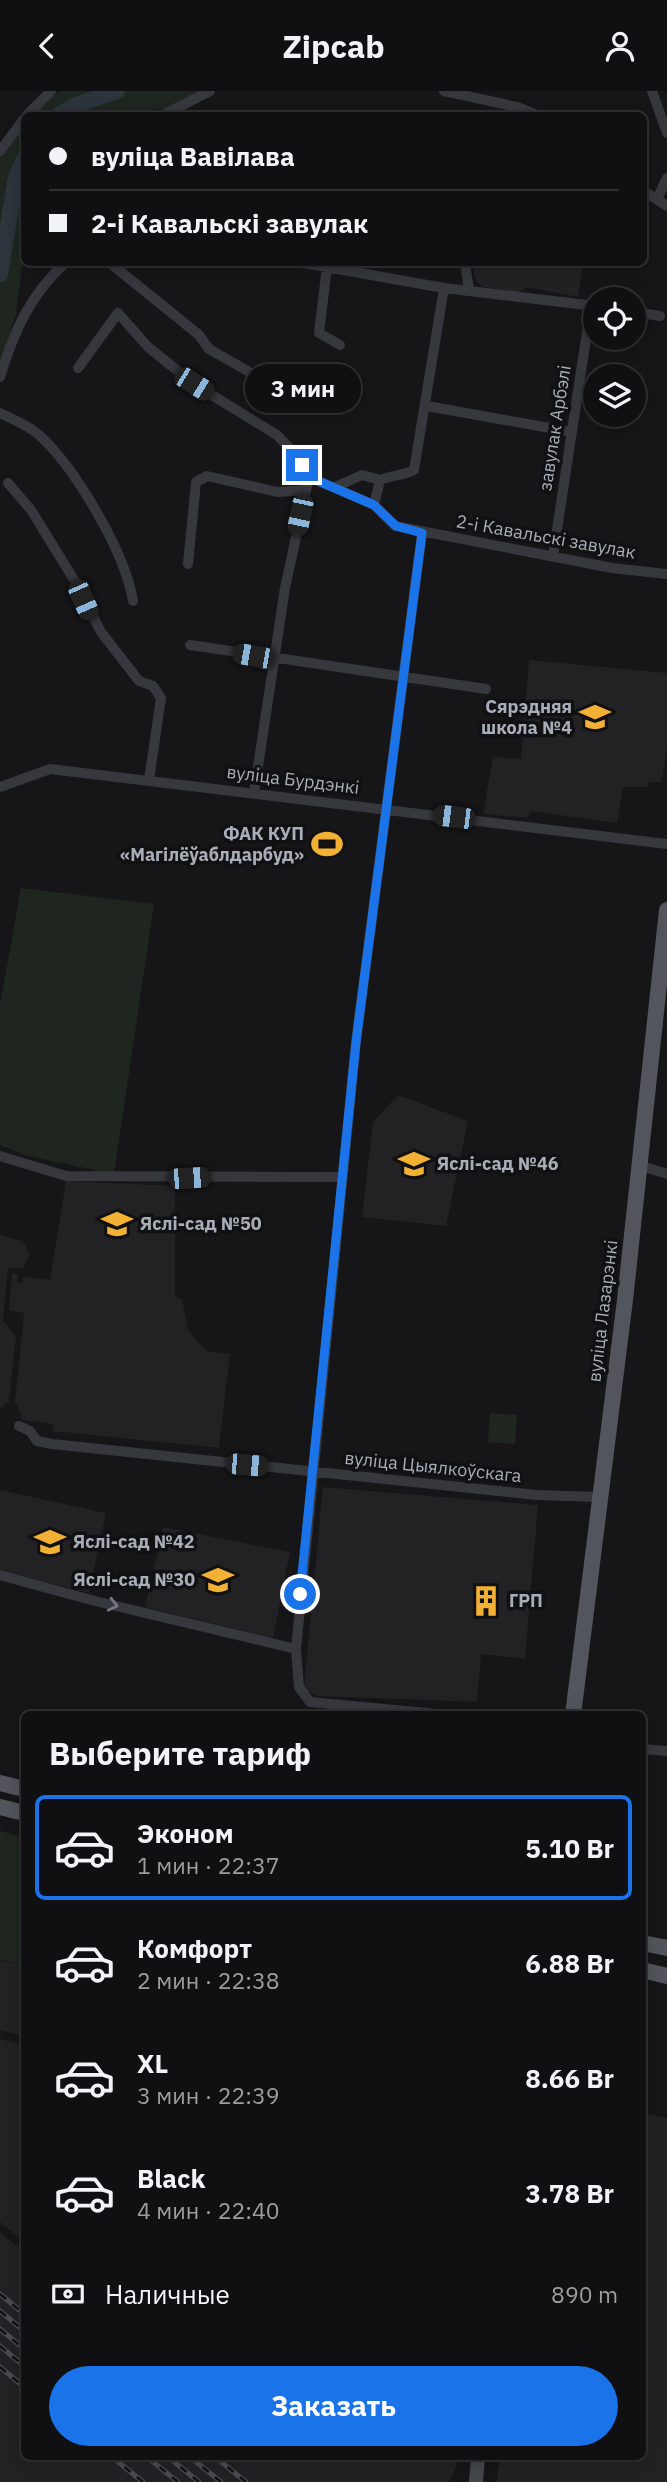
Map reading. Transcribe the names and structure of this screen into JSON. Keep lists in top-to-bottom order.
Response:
{
  "streets": {
    "main road": ["вуліца Лазарэнкі"],
    "street": [
      "завулак Арбэлі",
      "2-і Кавальскі завулак",
      "вуліца Бурдэнкі",
      "вуліца Цыялкоўскага"
    ]
  },
  "crossings": [
    ["завулак Арбэлі", "2-і Кавальскі завулак"],
    ["вуліца Лазарэнкі", "вуліца Цыялкоўскага"]
  ],
  "places": {
    "school or university": [
      "Сярэдняя школа №4",
      "Яслі-сад №46",
      "Яслі-сад №50",
      "Яслі-сад №42",
      "Яслі-сад №30"
    ],
    "sports": ["ФАК КУП «Магілёўаблдарбуд»"],
    "building": ["ГРП"]
  },
  "page": {
    "header": "Zipcab",
    "banner": ["вуліца Вавілава", "2-і Кавальскі завулак"],
    "bubble": "3 мин",
    "heading": "Выберите тариф",
    "list": [
      {
        "name": "Эконом",
        "note": "1 мин · 22:37",
        "value": "5.10 Br"
      },
      {
        "name": "Комфорт",
        "note": "2 мин · 22:38",
        "value": "6.88 Br"
      },
      {
        "name": "XL",
        "note": "3 мин · 22:39",
        "value": "8.66 Br"
      },
      {
        "name": "Black",
        "note": "4 мин · 22:40",
        "value": "3.78 Br"
      }
    ],
    "pay": ["Наличные", "890 m"],
    "buttons": "Заказать"
  }
}
